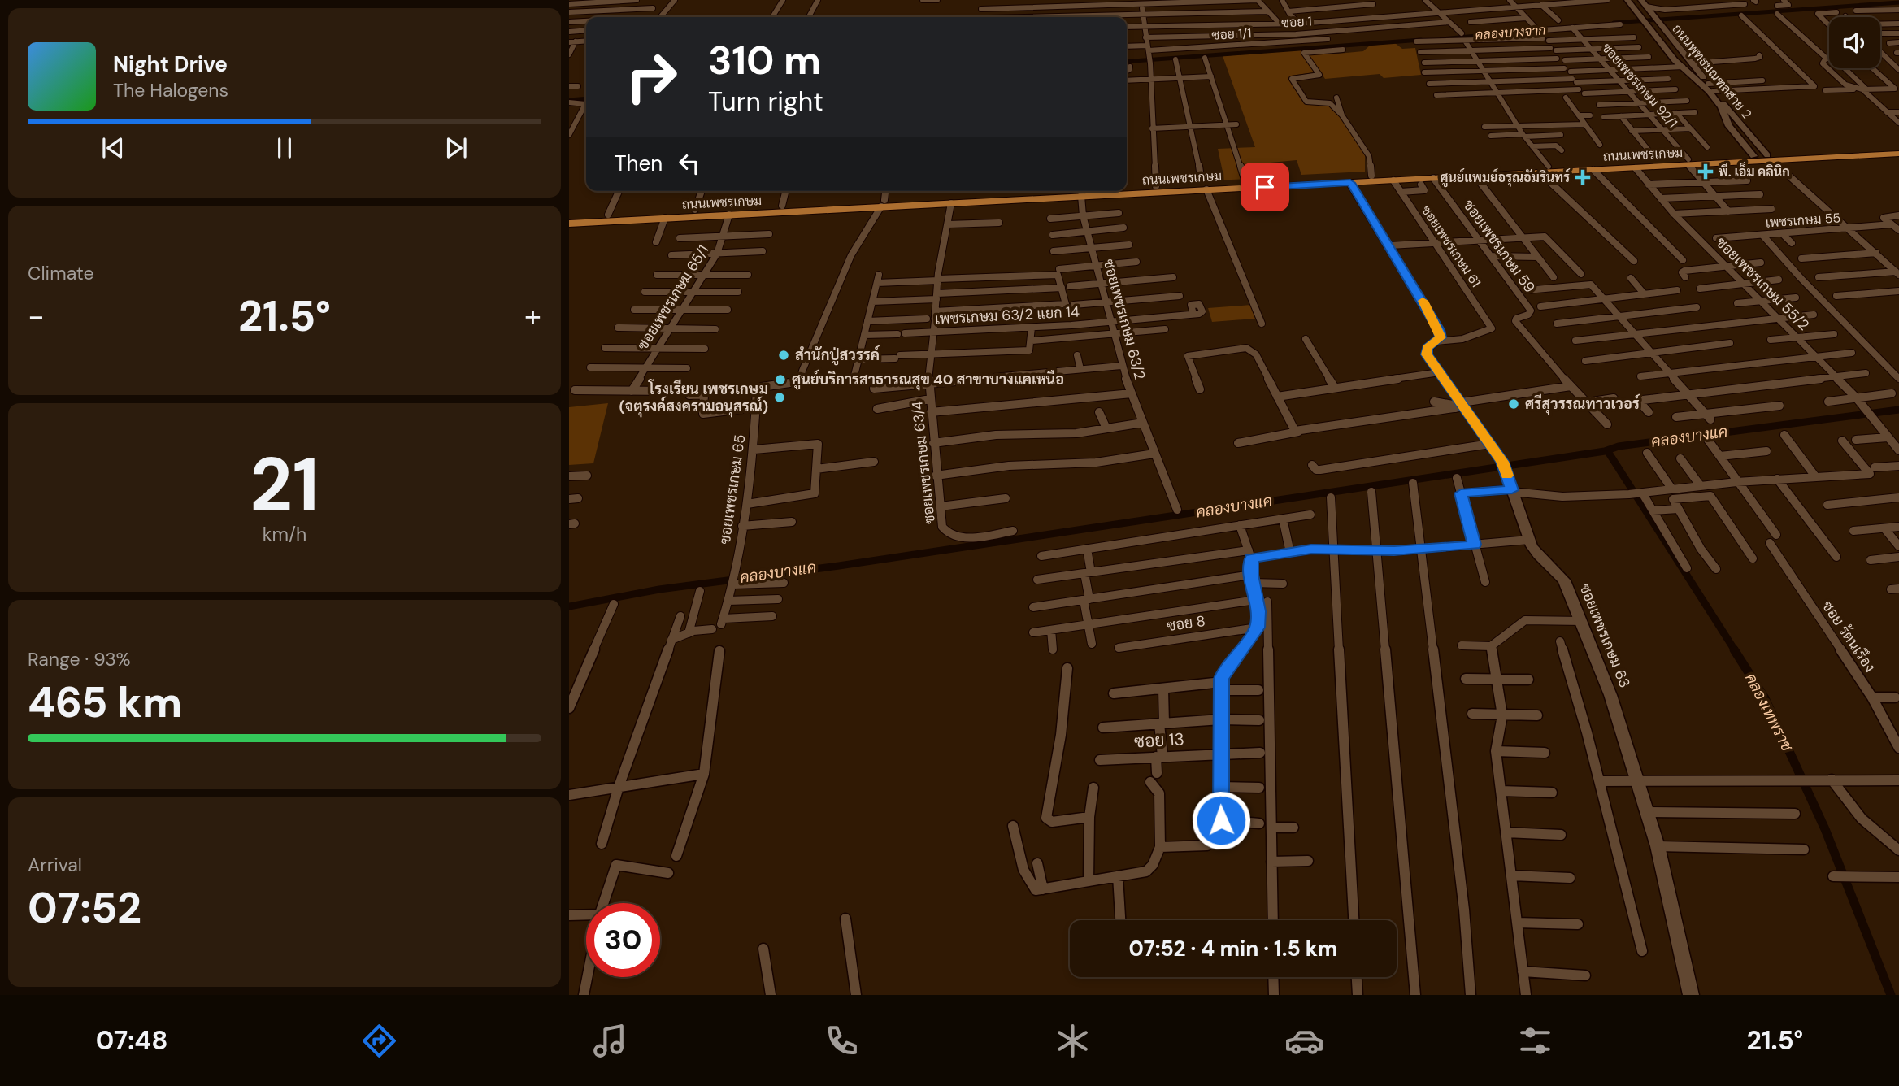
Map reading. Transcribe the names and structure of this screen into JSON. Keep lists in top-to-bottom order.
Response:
{
  "streets": {
    "main road": ["ถนนพุทธมณฑลสาย 2", "ถนนเพชรเกษม", "ซอยเพชรเกษม 63"],
    "street": [
      "ซอย 1",
      "ซอย 1/1",
      "ซอยเพชรเกษม 92/1",
      "เพชรเกษม 55",
      "ซอยเพชรเกษม 61",
      "ซอยเพชรเกษม 59",
      "ซอยเพชรเกษม 55/2",
      "ซอยเพชรเกษม 65/1",
      "เพชรเกษม 63/2 แยก 14",
      "ซอยเพชรเกษม 63/2",
      "ซอยเพชรเกษม 63/4",
      "ซอยเพชรเกษม 65",
      "ซอย 8",
      "ซอย ร้ตนเรึอง",
      "ซอย 13"
    ]
  },
  "crossings": [
    ["ถนนพุทธมณฑลสาย 2", "ถนนเพชรเกษม"],
    ["ซอยเพชรเกษม 92/1", "ถนนเพชรเกษม"],
    ["ถนนเพชรเกษม", "ซอยเพชรเกษม 61"],
    ["ถนนเพชรเกษม", "ซอยเพชรเกษม 59"],
    ["ถนนเพชรเกษม", "ซอยเพชรเกษม 55/2"],
    ["ถนนเพชรเกษม", "ซอยเพชรเกษม 65/1"],
    ["ถนนเพชรเกษม", "ซอยเพชรเกษม 63/2"],
    ["ถนนเพชรเกษม", "ซอยเพชรเกษม 63/4"],
    ["ถนนเพชรเกษม", "ซอยเพชรเกษม 65"],
    ["ถนนเพชรเกษม", "ซอยเพชรเกษม 63"],
    ["ซอยเพชรเกษม 61", "ซอยเพชรเกษม 63"],
    ["เพชรเกษม 63/2 แยก 14", "ซอยเพชรเกษม 63/2"],
    ["เพชรเกษม 63/2 แยก 14", "ซอยเพชรเกษม 63/4"]
  ],
  "water": ["คลองบางจาก", "คลองบางแค", "คลองเทพราช"],
  "places": {
    "health": ["พี. เอ็ม คลินิก", "ศูนย์แพมย์อรุณอัมรินทร์"],
    "other": [
      "สำนักปู่สวรรค์",
      "ศูนย์บริการสาธารณสุข 40 สาขาบางแคเหนือ",
      "โรงเรียน เพชรเกษม (จตุรงค์สงครามอนุสรณ์)",
      "ศรีสุวรรณทาวเวอร์"
    ]
  },
  "page": {
    "turn": ["310 m", "Turn right"],
    "song": ["Night Drive", "The Halogens"],
    "then": "Then",
    "tile": [
      "Climate",
      ["21", "km/h"],
      ["Range · 93%", "465 km"],
      ["Arrival", "07:52"]
    ],
    "heat": ["−", "21.5°", "+"],
    "limit": "30",
    "trip": "07:52 · 4 min · 1.5 km",
    "tabs": ["07:48", "21.5°"]
  }
}
